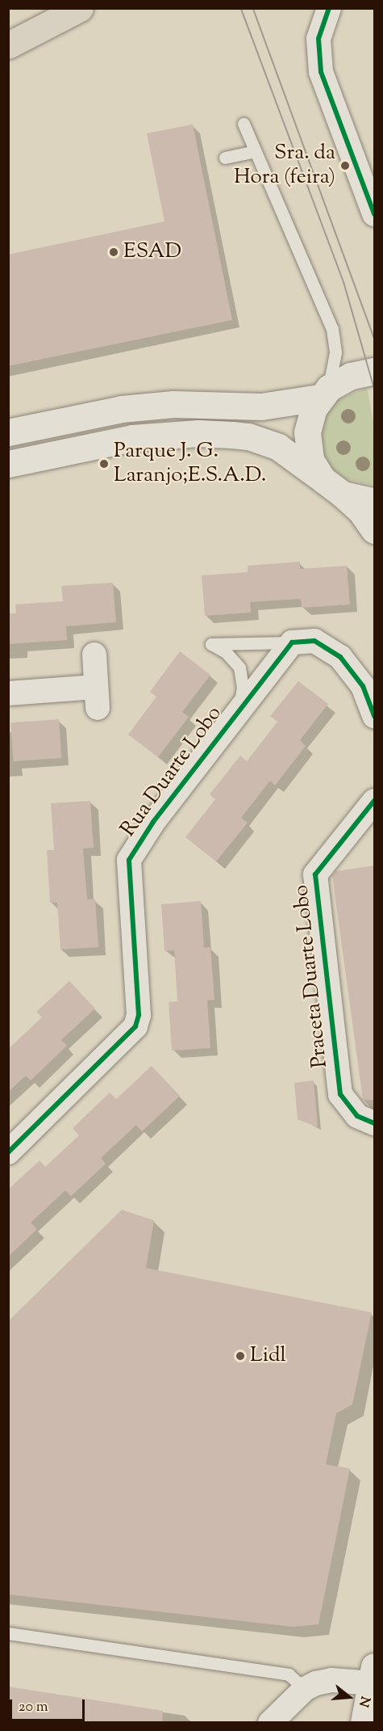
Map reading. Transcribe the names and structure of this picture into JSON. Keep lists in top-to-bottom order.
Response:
{
  "streets": {
    "street": ["Rua Duarte Lobo", "Praceta Duarte Lobo"]
  },
  "places": [
    "Sra. da Hora (feira)",
    "ESAD",
    "Parque J. G. Laranjo;E.S.A.D.",
    "Lidl"
  ],
  "scale_bar": "20 m",
  "north": "right"
}
